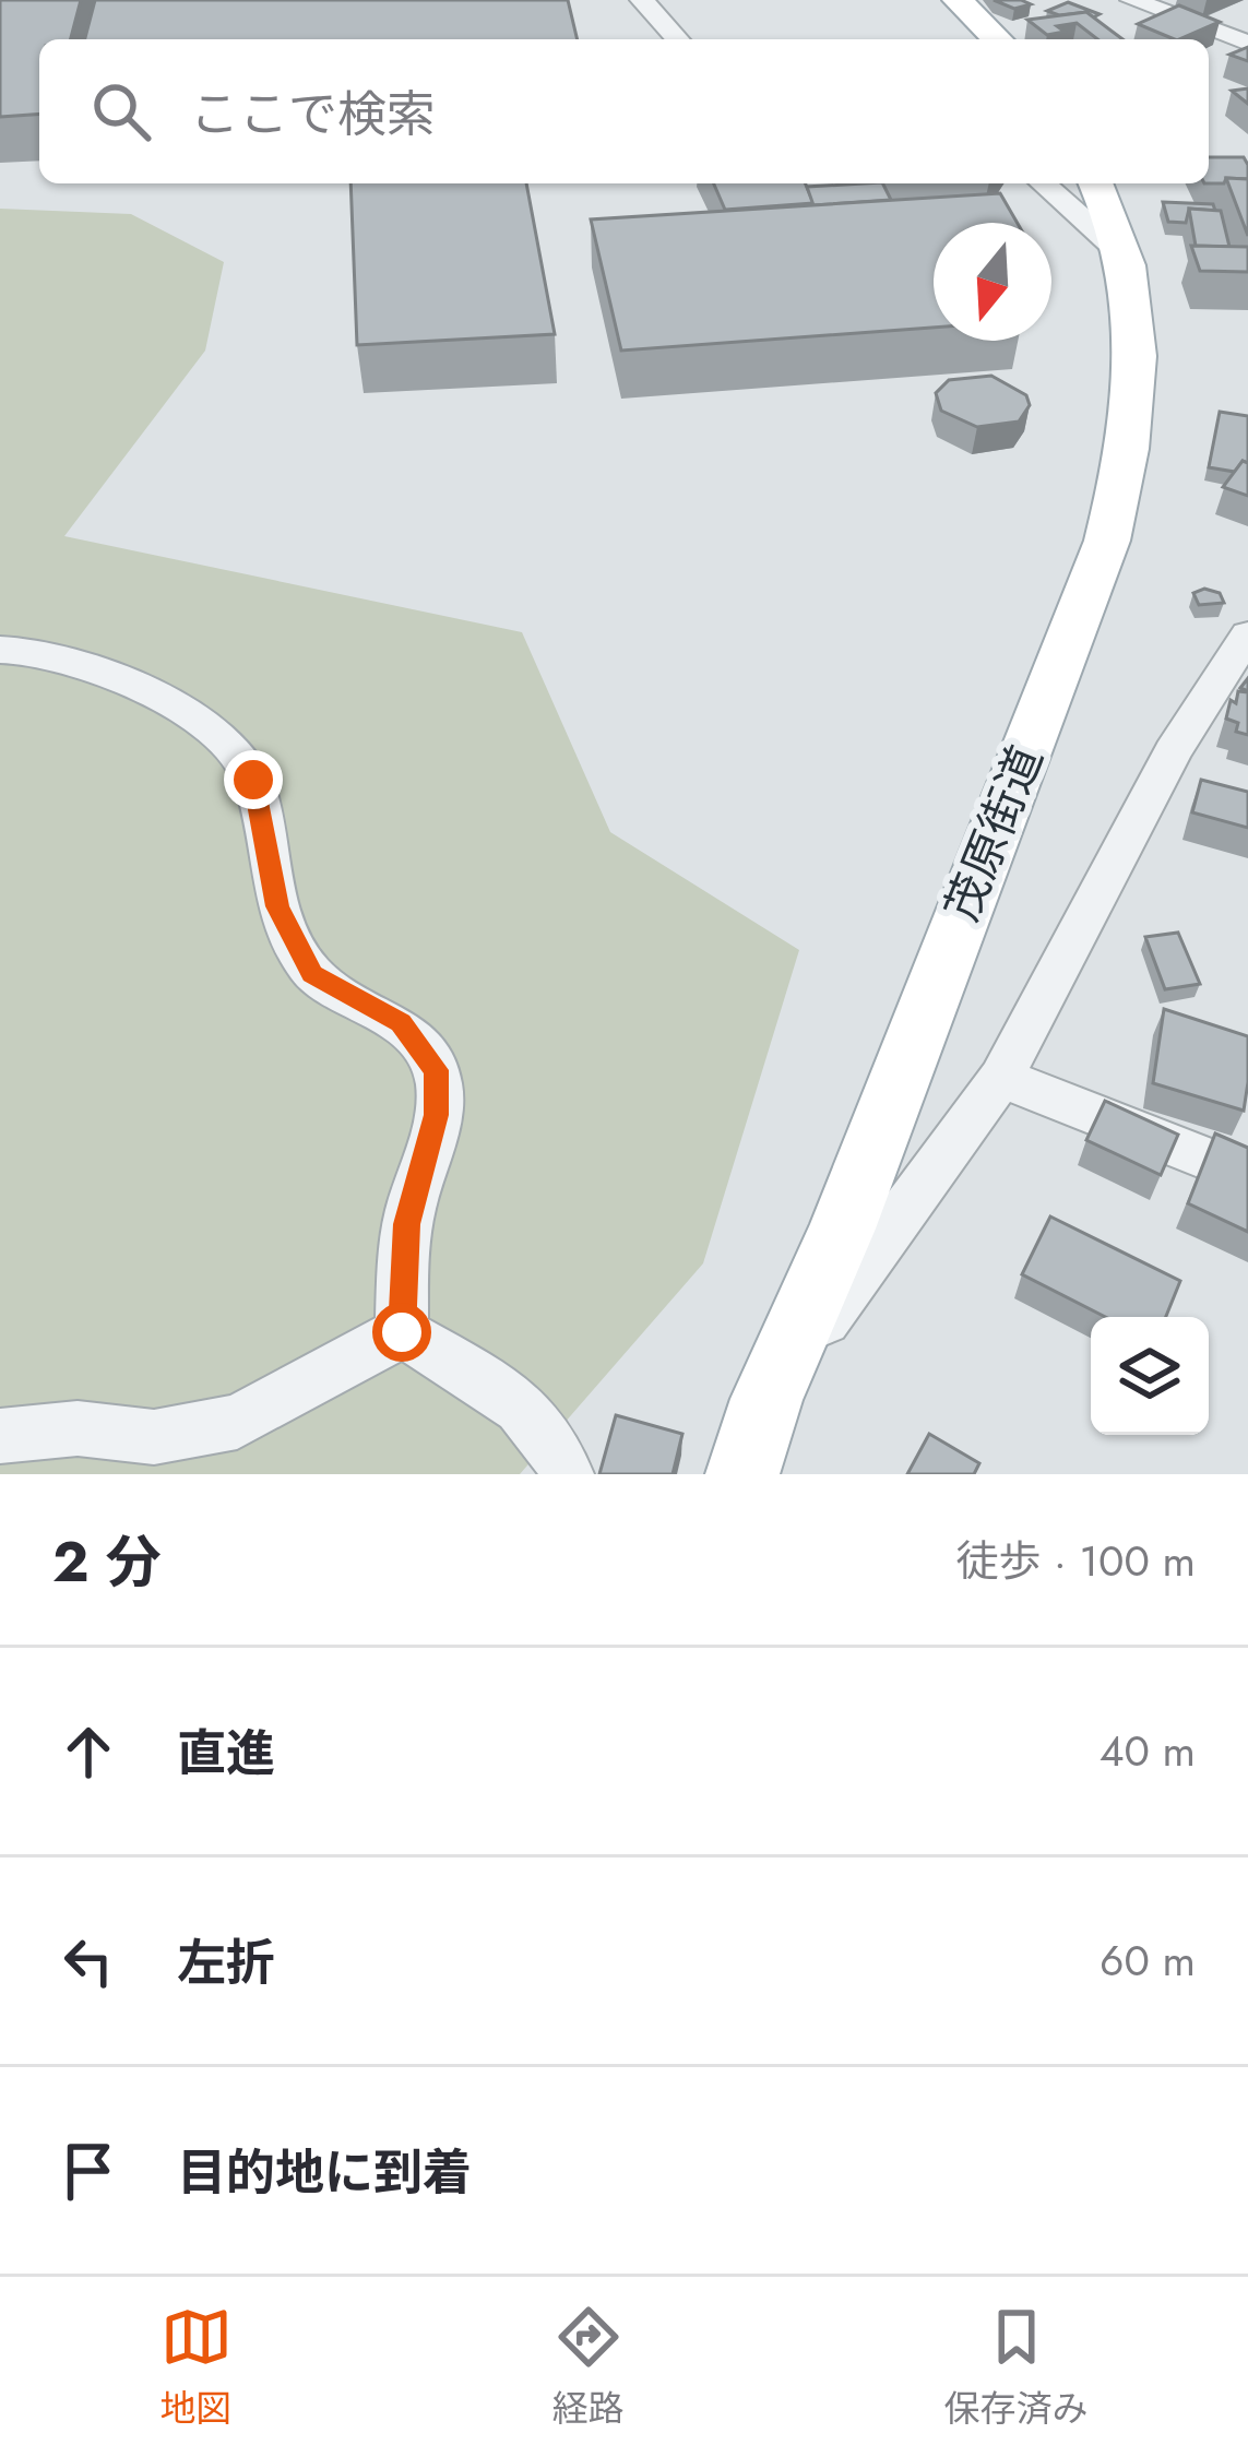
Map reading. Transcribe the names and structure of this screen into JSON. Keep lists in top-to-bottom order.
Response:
{
  "streets": {
    "main road": ["茂原街道"]
  },
  "north": "bottom",
  "page": {
    "search": "ここで検索",
    "heading": ["2 分", "徒歩 · 100 m"],
    "list": [
      ["直進", "40 m"],
      ["左折", "60 m"],
      "目的地に到着"
    ],
    "nav": ["地図", "経路", "保存済み"]
  }
}
